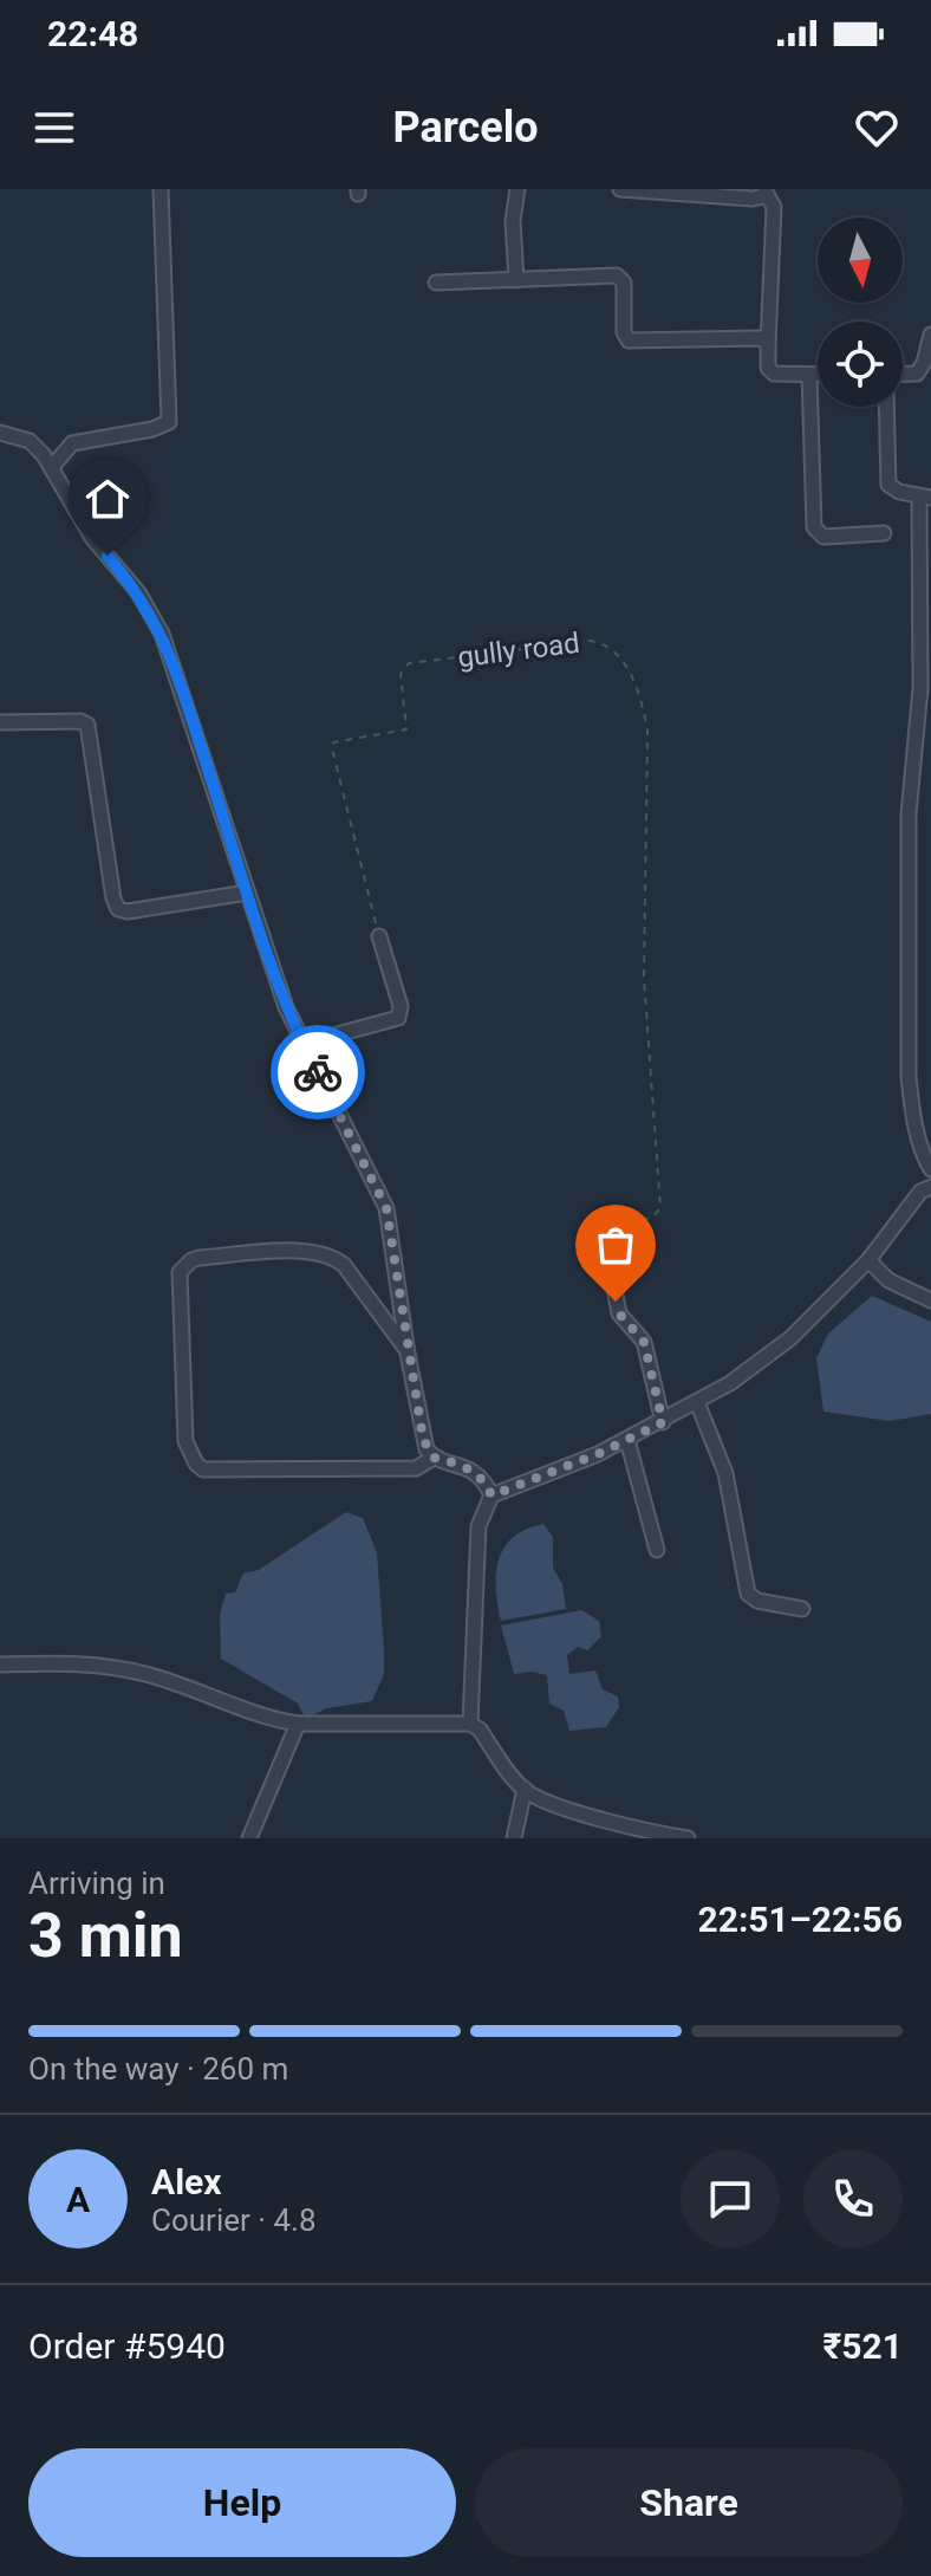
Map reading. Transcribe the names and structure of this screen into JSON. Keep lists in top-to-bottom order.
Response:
{
  "streets": {
    "path": ["gully road"]
  },
  "north": "bottom",
  "page": {
    "status": "22:48",
    "header": "Parcelo",
    "heading": ["3 min", "Arriving in", "22:51–22:56"],
    "panel": [
      "Alex",
      "Courier · 4.8",
      "Order #5940",
      "₹521"
    ],
    "bar": "On the way · 260 m",
    "round": "A",
    "buttons": ["Help", "Share"]
  }
}
